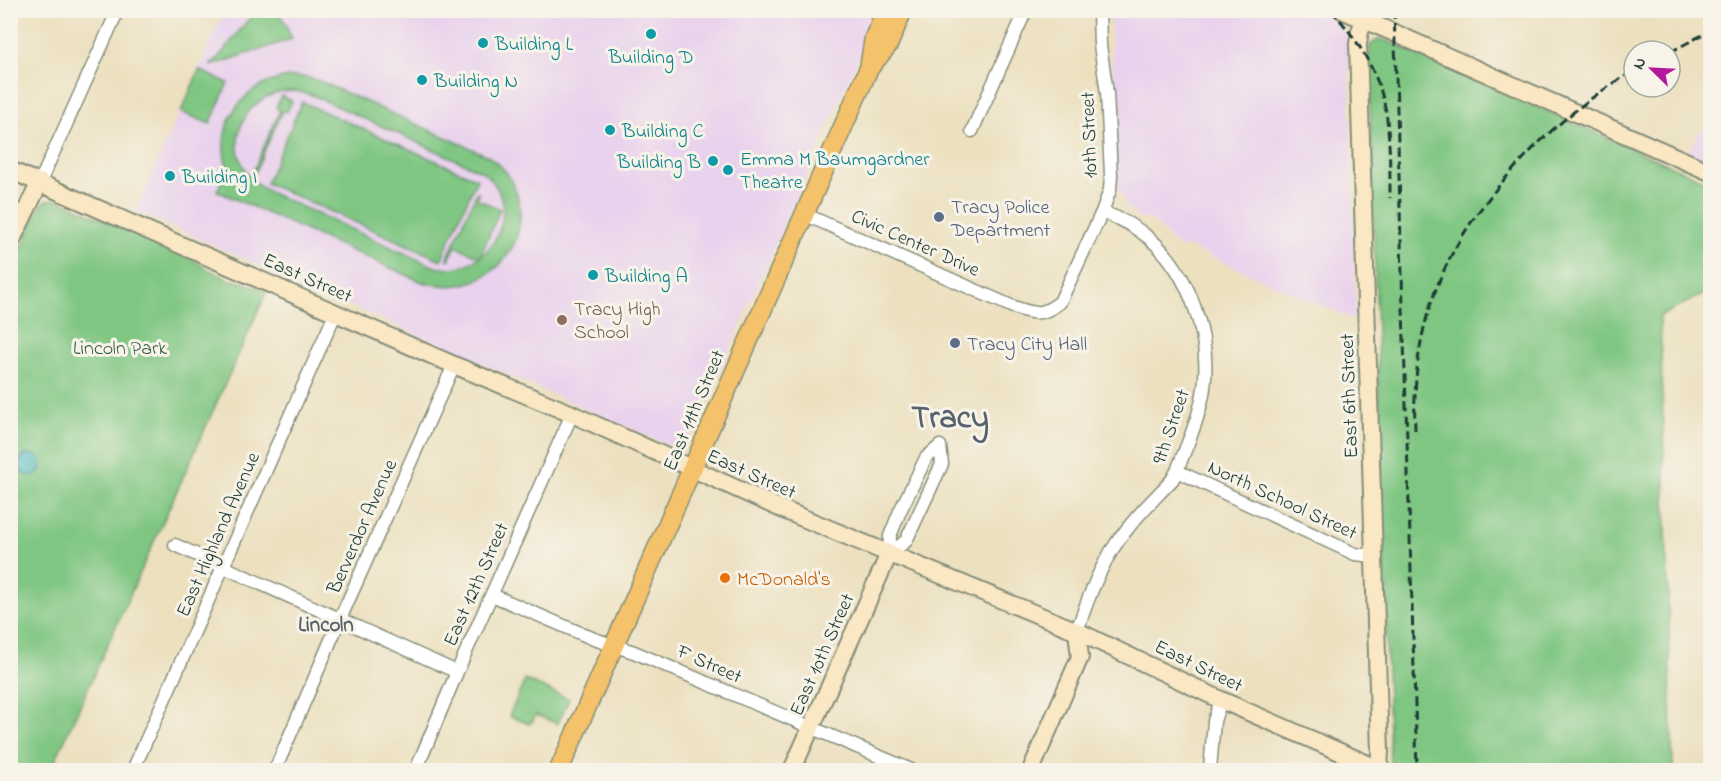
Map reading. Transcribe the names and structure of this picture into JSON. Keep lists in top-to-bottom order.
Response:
{
  "streets": {
    "main road": ["East 11th Street"],
    "street": [
      "10th Street",
      "Civic Center Drive",
      "East Street",
      "East 6th Street",
      "9th Street",
      "North School Street",
      "Berverdor Avenue",
      "East Highland Avenue",
      "East 12th Street",
      "East 10th Street",
      "F Street"
    ]
  },
  "crossings": [
    ["10th Street", "Civic Center Drive"],
    ["10th Street", "9th Street"],
    ["Civic Center Drive", "East 11th Street"],
    ["East Street", "East 6th Street"],
    ["East Street", "East 11th Street"],
    ["East Street", "9th Street"],
    ["East Street", "Berverdor Avenue"],
    ["East Street", "East Highland Avenue"],
    ["East Street", "East 12th Street"],
    ["East Street", "East 10th Street"],
    ["East 6th Street", "North School Street"],
    ["East 11th Street", "F Street"],
    ["9th Street", "North School Street"],
    ["East 12th Street", "F Street"],
    ["East 10th Street", "F Street"]
  ],
  "districts": ["Tracy", "Lincoln"],
  "parks": ["Lincoln Park"],
  "places": [
    "Building D",
    "Building L",
    "Building N",
    "Building C",
    "Building B",
    "Emma M Baumgardner Theatre",
    "Building I",
    "Tracy Police Department",
    "Building A",
    "Tracy High School",
    "Tracy City Hall",
    "McDonald's"
  ],
  "north": "top left"
}
